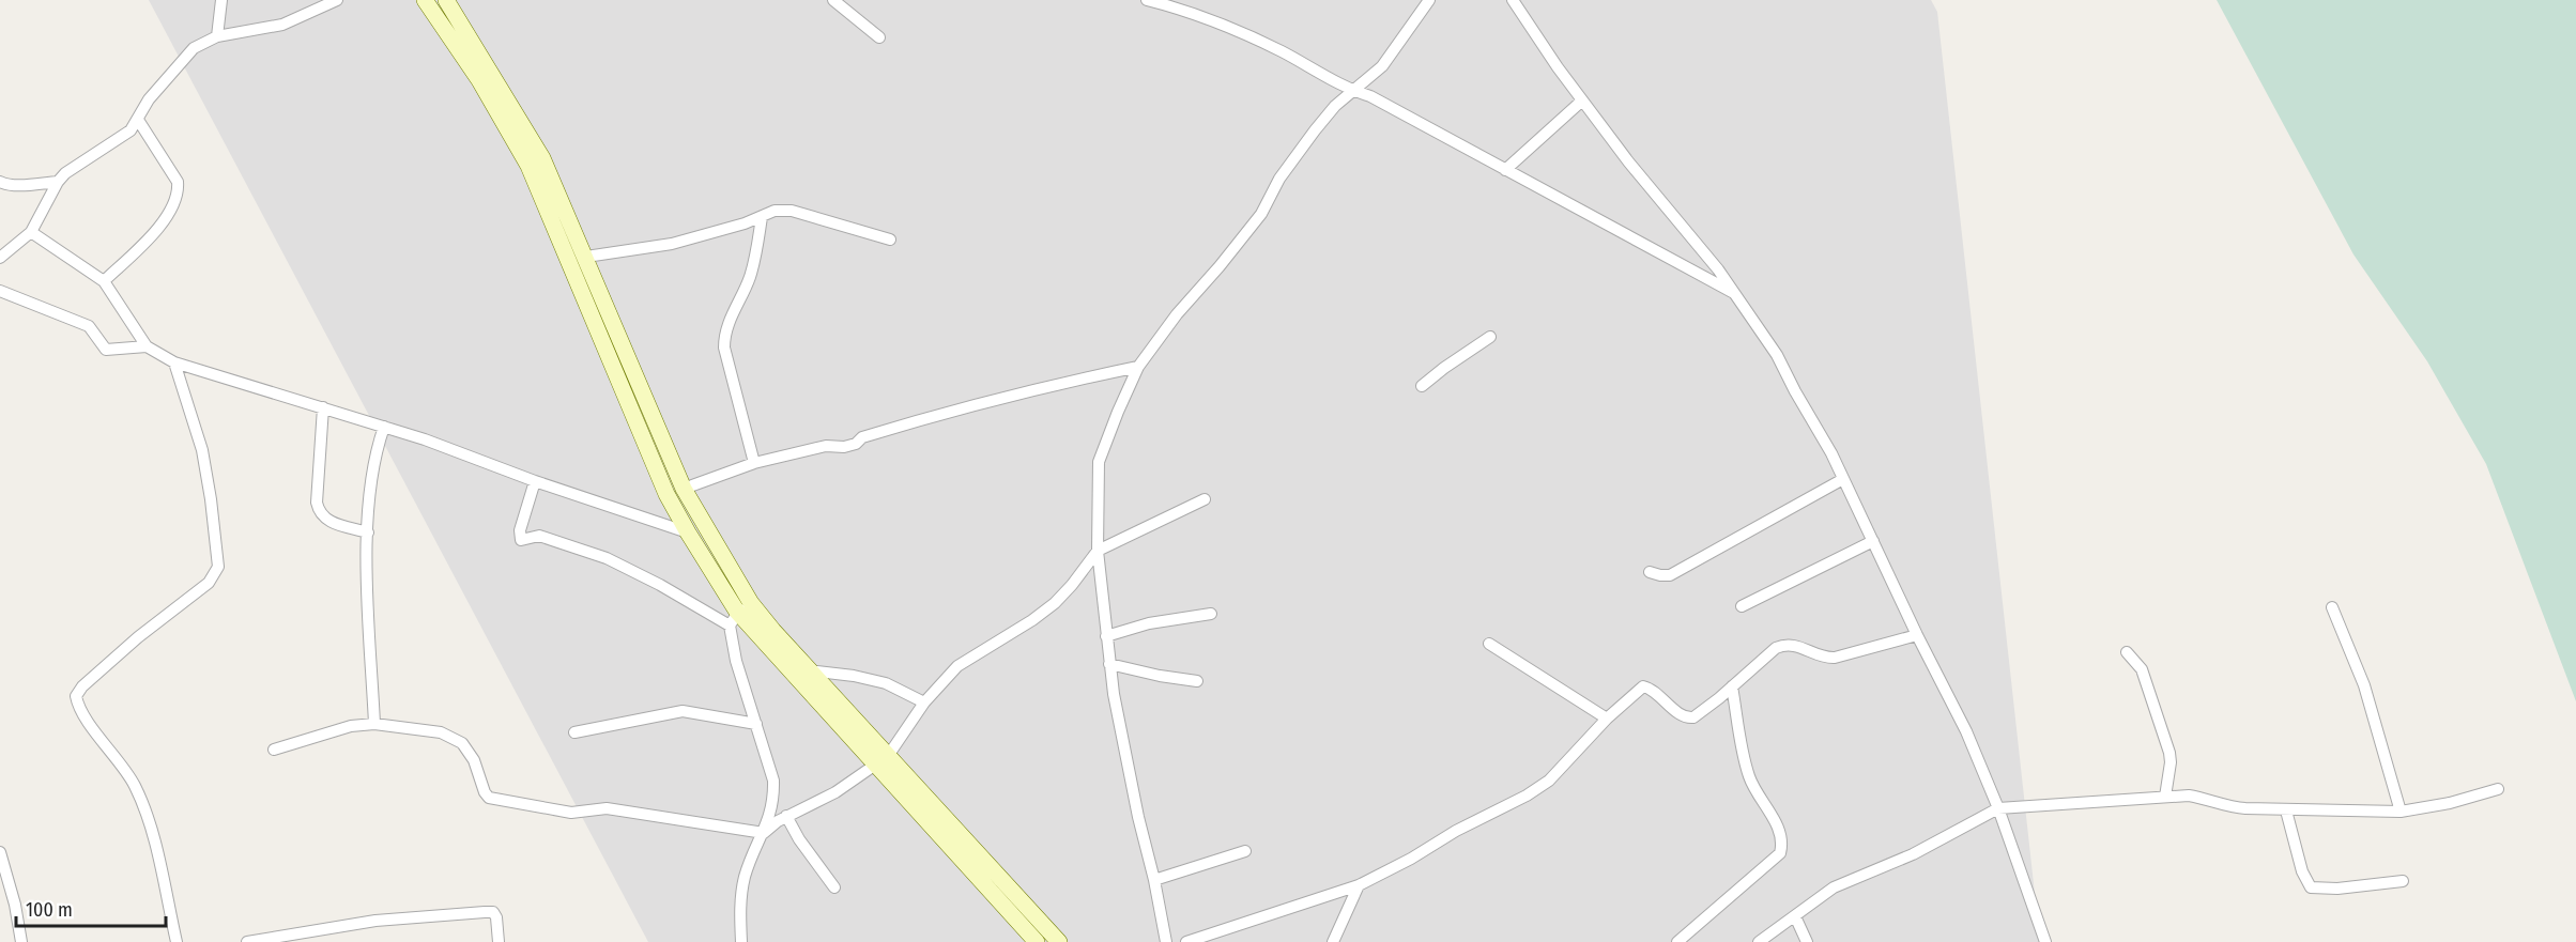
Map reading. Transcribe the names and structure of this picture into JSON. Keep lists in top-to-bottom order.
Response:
{
  "scale_bar": "100 m"
}
